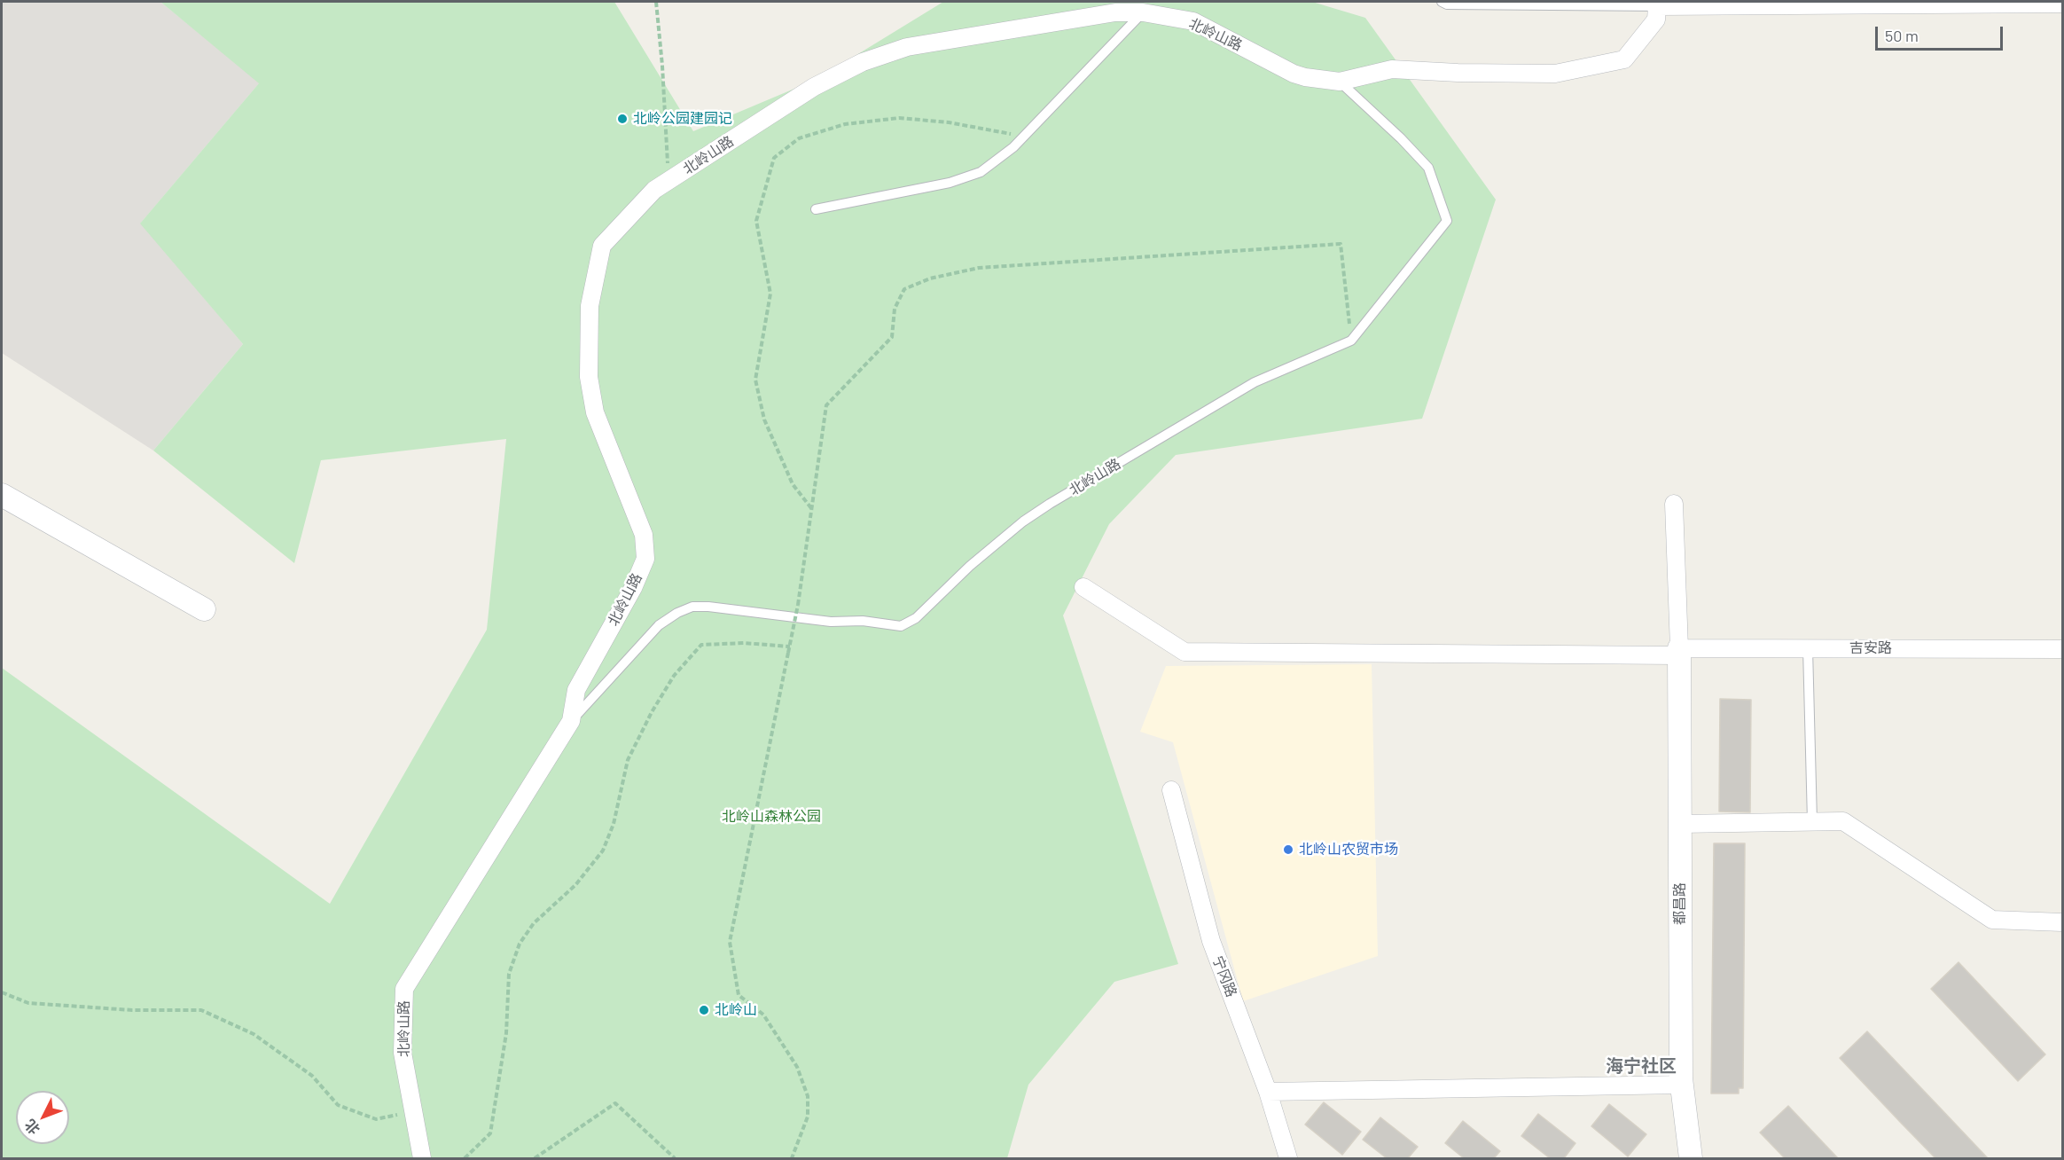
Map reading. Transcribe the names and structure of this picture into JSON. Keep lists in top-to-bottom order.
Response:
{
  "streets": {
    "street": [
      "北岭山路",
      "吉安路",
      "都昌路",
      "宁冈路"
    ]
  },
  "crossings": [
    ["吉安路", "都昌路"]
  ],
  "districts": ["海宁社区"],
  "parks": ["北岭山森林公园"],
  "places": ["北岭公园建园记", "北岭山农贸市场", "北岭山"],
  "scale_bar": "50 m",
  "north": "bottom left"
}
